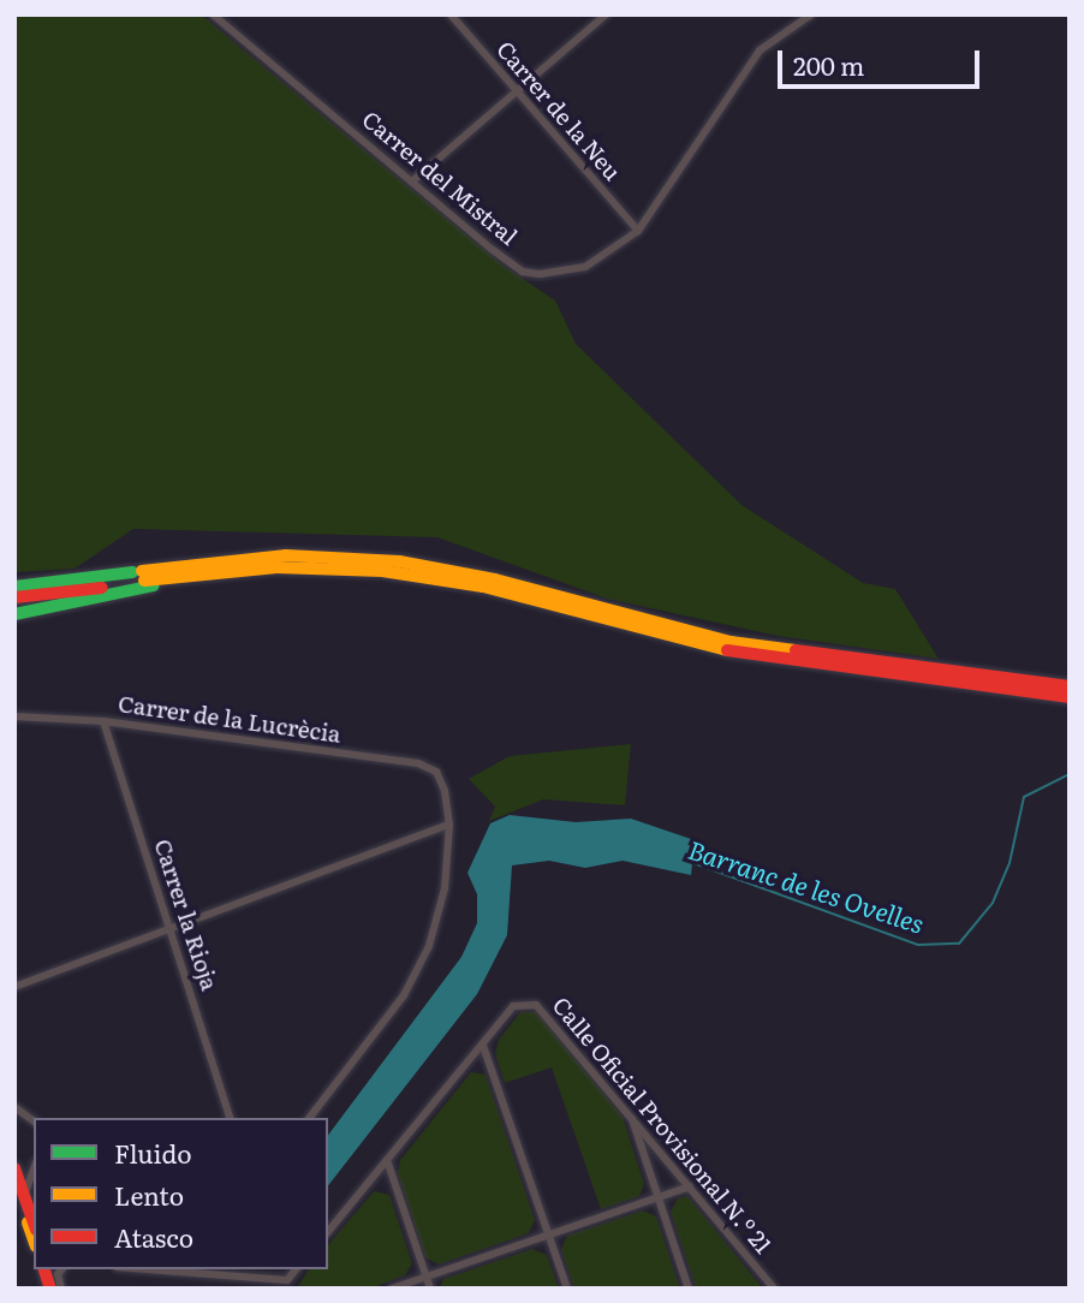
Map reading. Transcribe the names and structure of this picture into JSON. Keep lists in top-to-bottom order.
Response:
{
  "streets": {
    "street": [
      "Carrer de la Neu",
      "Carrer del Mistral",
      "Carrer de la Lucrècia",
      "Carrer la Rioja",
      "Calle Oficial Provisional N.º 21"
    ]
  },
  "crossings": [
    ["Carrer de la Neu", "Carrer del Mistral"],
    ["Carrer de la Lucrècia", "Carrer la Rioja"]
  ],
  "water": ["Barranc de les Ovelles"],
  "legend": ["Fluido", "Lento", "Atasco"],
  "scale_bar": "200 m"
}
